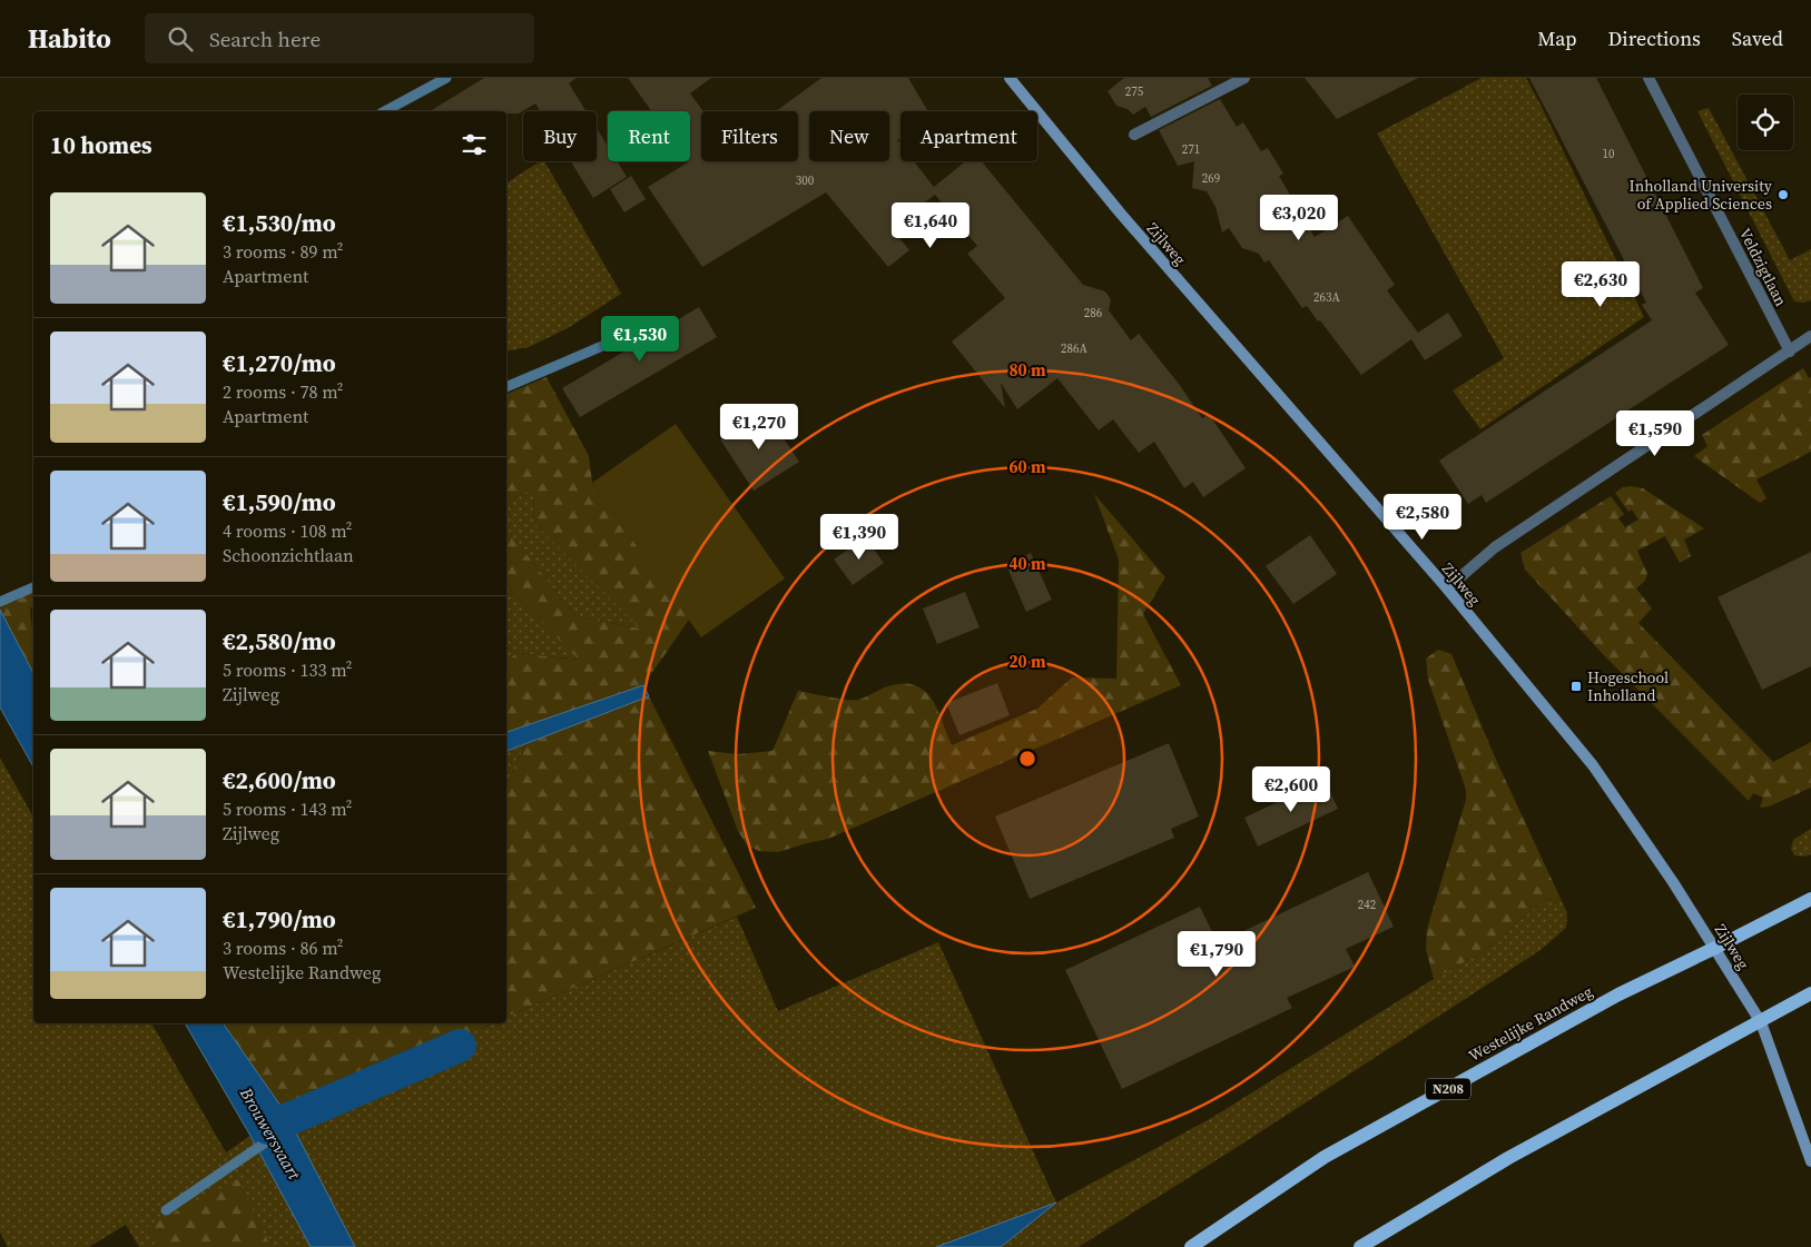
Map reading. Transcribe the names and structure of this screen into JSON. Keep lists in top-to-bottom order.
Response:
{
  "streets": {
    "main road": ["Zijlweg", "Westelijke Randweg", "N208"],
    "street": ["Veldzigtlaan"]
  },
  "crossings": [
    ["Zijlweg", "Westelijke Randweg"]
  ],
  "water": ["Brouwersvaart"],
  "places": {
    "other": ["Inholland University of Applied Sciences"],
    "transit": ["Hogeschool Inholland"]
  },
  "house_numbers": [
    "275",
    "271",
    "10",
    "269",
    "300",
    "263A",
    "286",
    "286A",
    "242"
  ],
  "page": {
    "header": "Habito",
    "search": "Search here",
    "nav": ["Map", "Directions", "Saved"],
    "chip": [
      "Buy",
      "Rent",
      "Filters",
      "New",
      "Apartment"
    ],
    "heading": "10 homes",
    "list": [
      {
        "name": "€1,530/mo",
        "note": "3 rooms · 89 m² · Apartment"
      },
      {
        "name": "€1,270/mo",
        "note": "2 rooms · 78 m² · Apartment"
      },
      {
        "name": "€1,590/mo",
        "note": "4 rooms · 108 m² · Schoonzichtlaan"
      },
      {
        "name": "€2,580/mo",
        "note": "5 rooms · 133 m² · Zijlweg"
      },
      {
        "name": "€2,600/mo",
        "note": "5 rooms · 143 m² · Zijlweg"
      },
      {
        "name": "€1,790/mo",
        "note": "3 rooms · 86 m² · Westelijke Randweg"
      }
    ],
    "price": [
      "€3,020",
      "€1,640",
      "€2,630",
      "€1,530",
      "€1,270",
      "€1,590",
      "€2,580",
      "€1,390",
      "€2,600",
      "€1,790"
    ]
  },
  "rings": [
    "80 m",
    "60 m",
    "40 m",
    "20 m"
  ]
}
